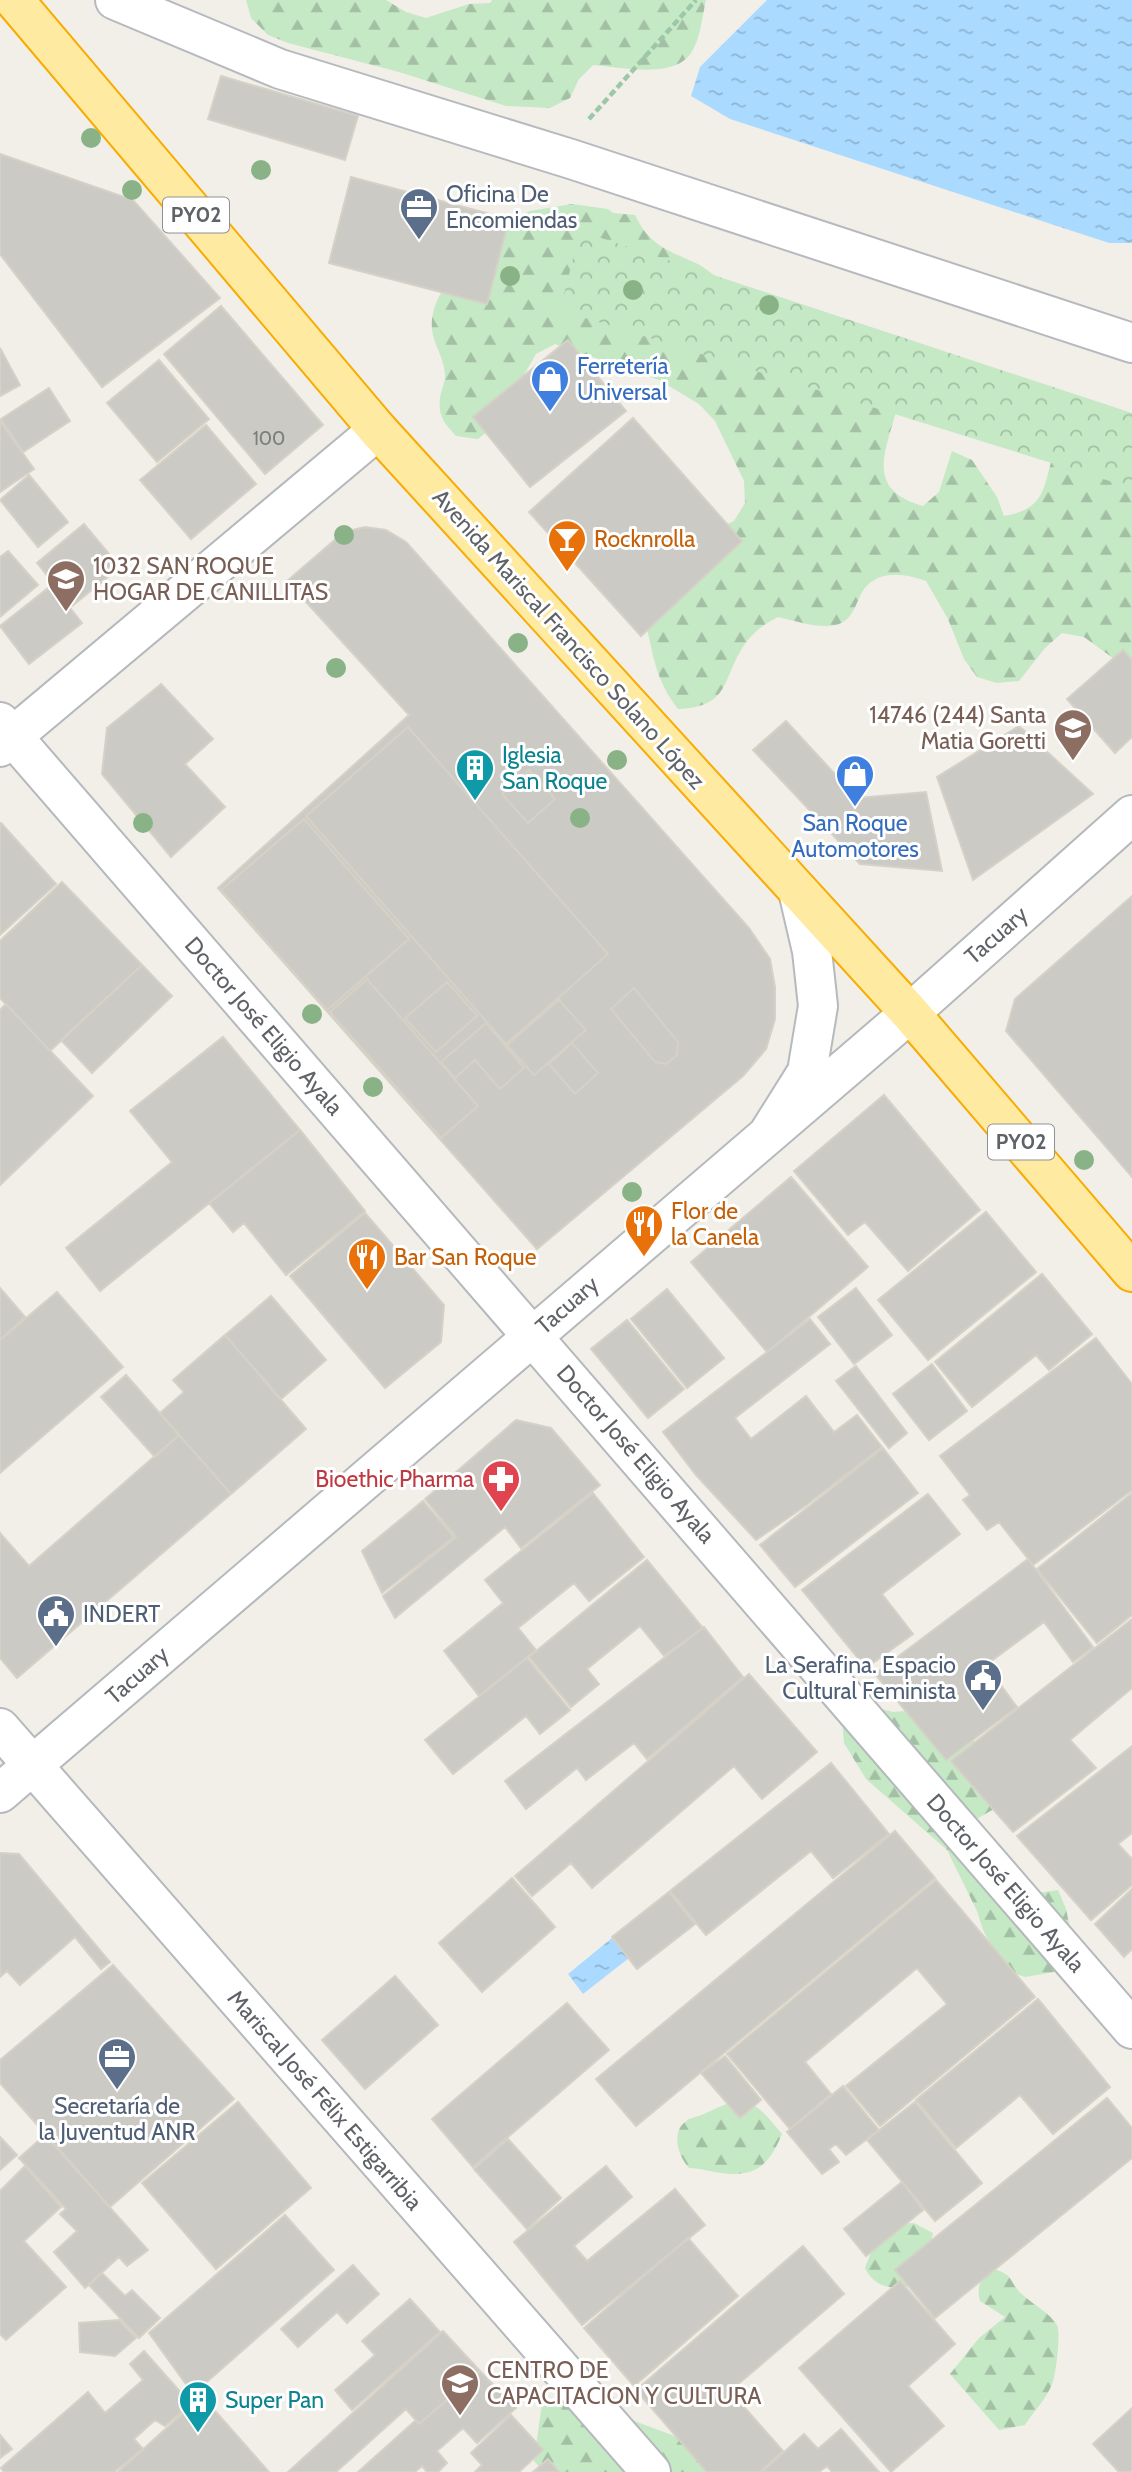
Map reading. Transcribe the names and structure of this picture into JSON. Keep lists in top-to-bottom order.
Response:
{
  "streets": {
    "highway": ["PY02", "Avenida Mariscal Francisco Solano López"],
    "street": ["Tacuary", "Doctor José Eligio Ayala", "Mariscal José Félix Estigarribia"]
  },
  "crossings": [
    ["Avenida Mariscal Francisco Solano López", "Tacuary"],
    ["Tacuary", "Doctor José Eligio Ayala"],
    ["Tacuary", "Mariscal José Félix Estigarribia"]
  ],
  "places": {
    "office": ["Oficina De Encomiendas", "Secretaría de la Juventud ANR"],
    "shop": ["Ferretería Universal", "San Roque Automotores"],
    "bar": ["Rocknrolla"],
    "school or university": ["1032 SAN ROQUE HOGAR DE CANILLITAS", "14746 (244) Santa Matia Goretti", "CENTRO DE CAPACITACION Y CULTURA"],
    "building": ["Iglesia San Roque", "Super Pan"],
    "restaurant": ["Flor de la Canela", "Bar San Roque"],
    "pharmacy": ["Bioethic Pharma"],
    "public building": ["INDERT", "La Serafina. Espacio Cultural Feminista"]
  },
  "house_numbers": ["100"]
}
